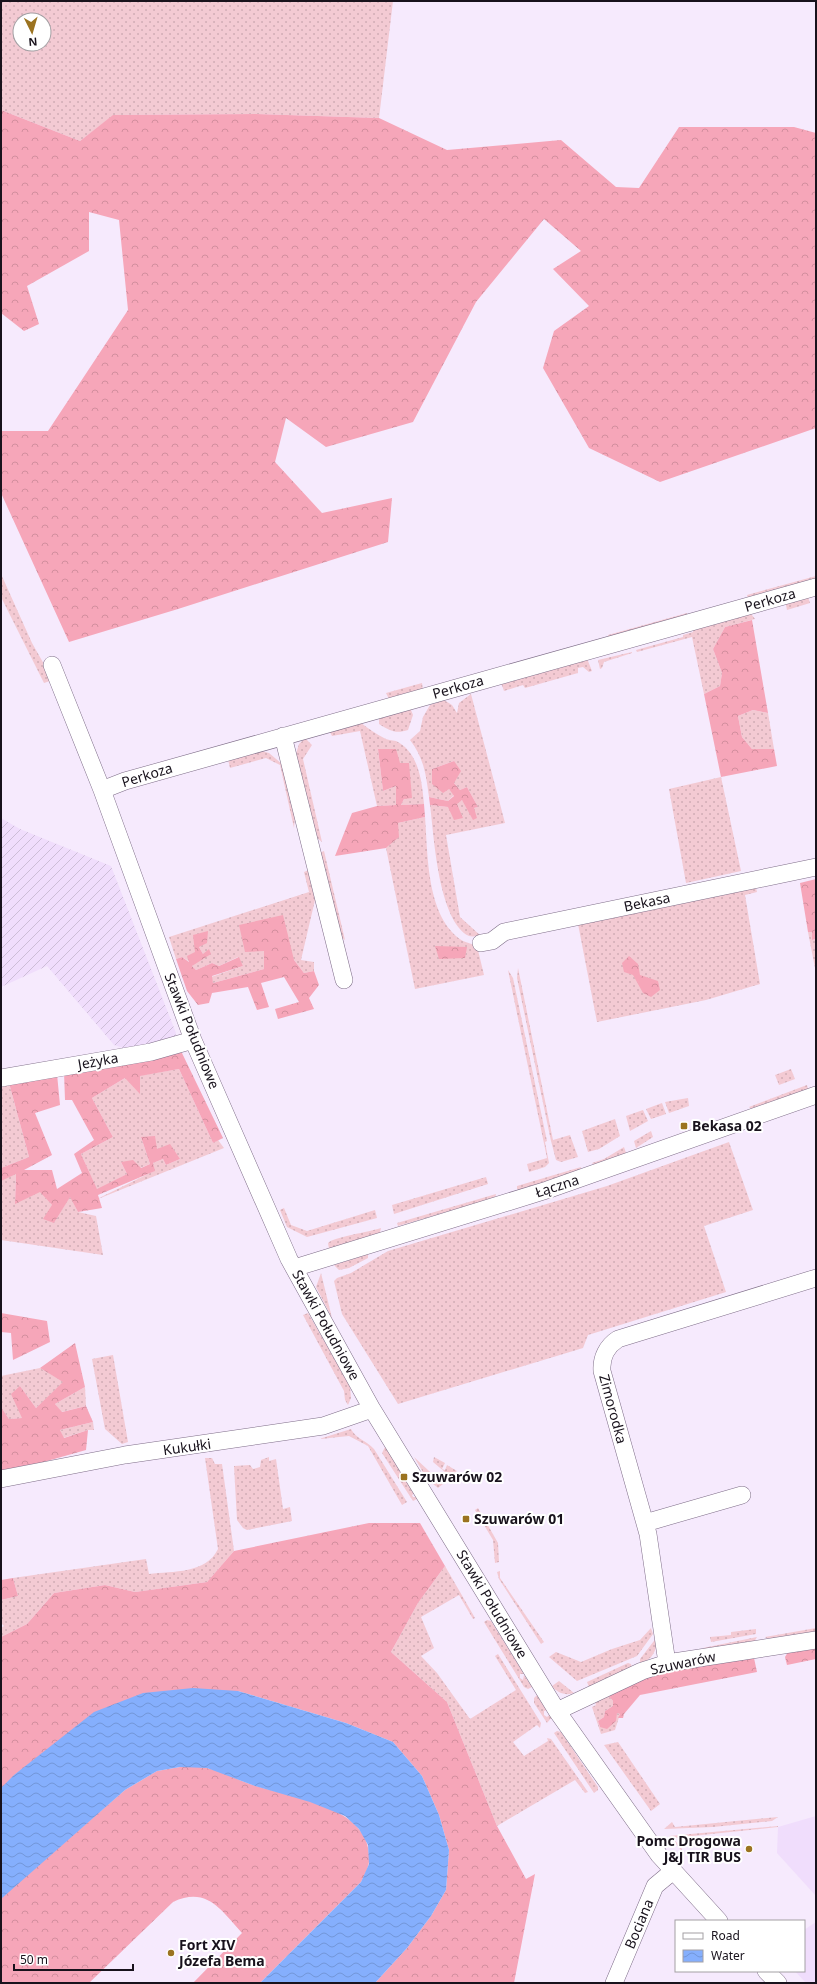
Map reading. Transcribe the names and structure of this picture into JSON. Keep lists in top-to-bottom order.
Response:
{
  "streets": {
    "street": [
      "Perkoza",
      "Bekasa",
      "Stawki Południowe",
      "Jeżyka",
      "Łączna",
      "Zimorodka",
      "Kukułki",
      "Szuwarów",
      "Bociana"
    ]
  },
  "crossings": [
    ["Perkoza", "Stawki Południowe"],
    ["Stawki Południowe", "Jeżyka"],
    ["Stawki Południowe", "Łączna"],
    ["Stawki Południowe", "Kukułki"],
    ["Stawki Południowe", "Szuwarów"],
    ["Stawki Południowe", "Bociana"],
    ["Zimorodka", "Szuwarów"]
  ],
  "places": {
    "transit": ["Bekasa 02", "Szuwarów 02", "Szuwarów 01"],
    "other": ["Pomc Drogowa J&J TIR BUS", "Fort XIV Józefa Bema"]
  },
  "legend": ["Road", "Water"],
  "scale_bar": "50 m",
  "north": "bottom"
}
